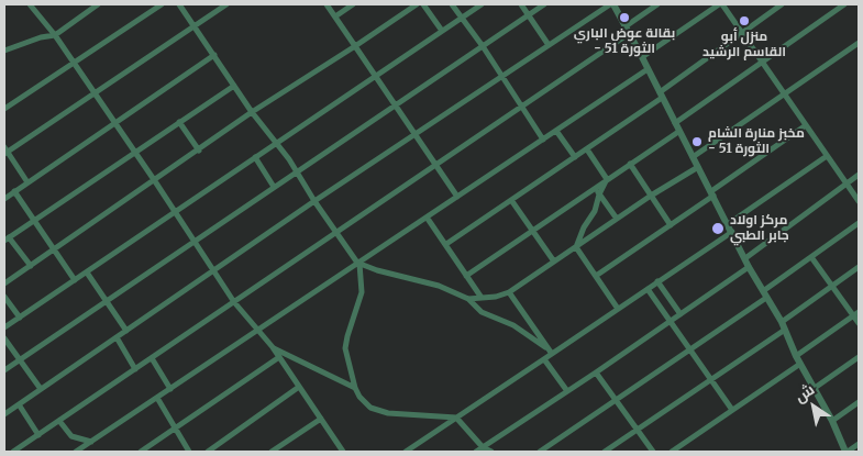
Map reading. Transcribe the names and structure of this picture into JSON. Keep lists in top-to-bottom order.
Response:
{
  "places": [
    "بقالة عوض الباري - الثورة 51",
    "منزل أبو القاسم الرشيد",
    "مخبز منارة الشام - الثورة 51",
    "مركز اولاد جابر الطبي"
  ],
  "north": "top left"
}
